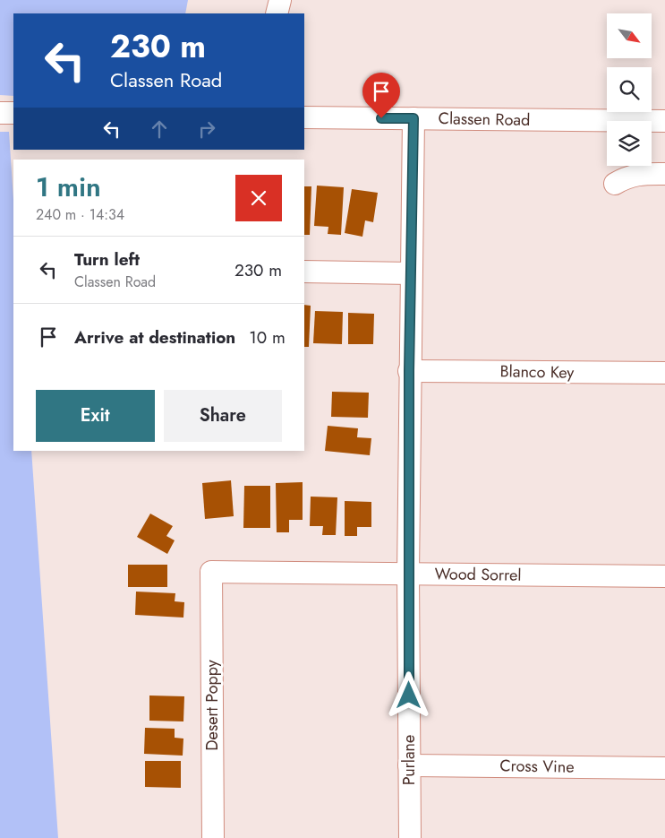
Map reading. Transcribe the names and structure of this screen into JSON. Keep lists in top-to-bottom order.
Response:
{
  "streets": {
    "street": [
      "Classen Road",
      "Blanco Key",
      "Wood Sorrel",
      "Desert Poppy",
      "Purlane",
      "Cross Vine"
    ]
  },
  "crossings": [
    ["Classen Road", "Purlane"],
    ["Blanco Key", "Purlane"],
    ["Wood Sorrel", "Desert Poppy"],
    ["Wood Sorrel", "Purlane"],
    ["Purlane", "Cross Vine"]
  ],
  "north": "bottom right",
  "page": {
    "turn": ["230 m", "Classen Road"],
    "heading": ["1 min", "240 m · 14:34"],
    "list": [
      {
        "name": "Turn left",
        "note": "Classen Road",
        "value": "230 m"
      },
      {
        "name": "Arrive at destination",
        "value": "10 m"
      }
    ],
    "buttons": ["Exit", "Share"]
  }
}
